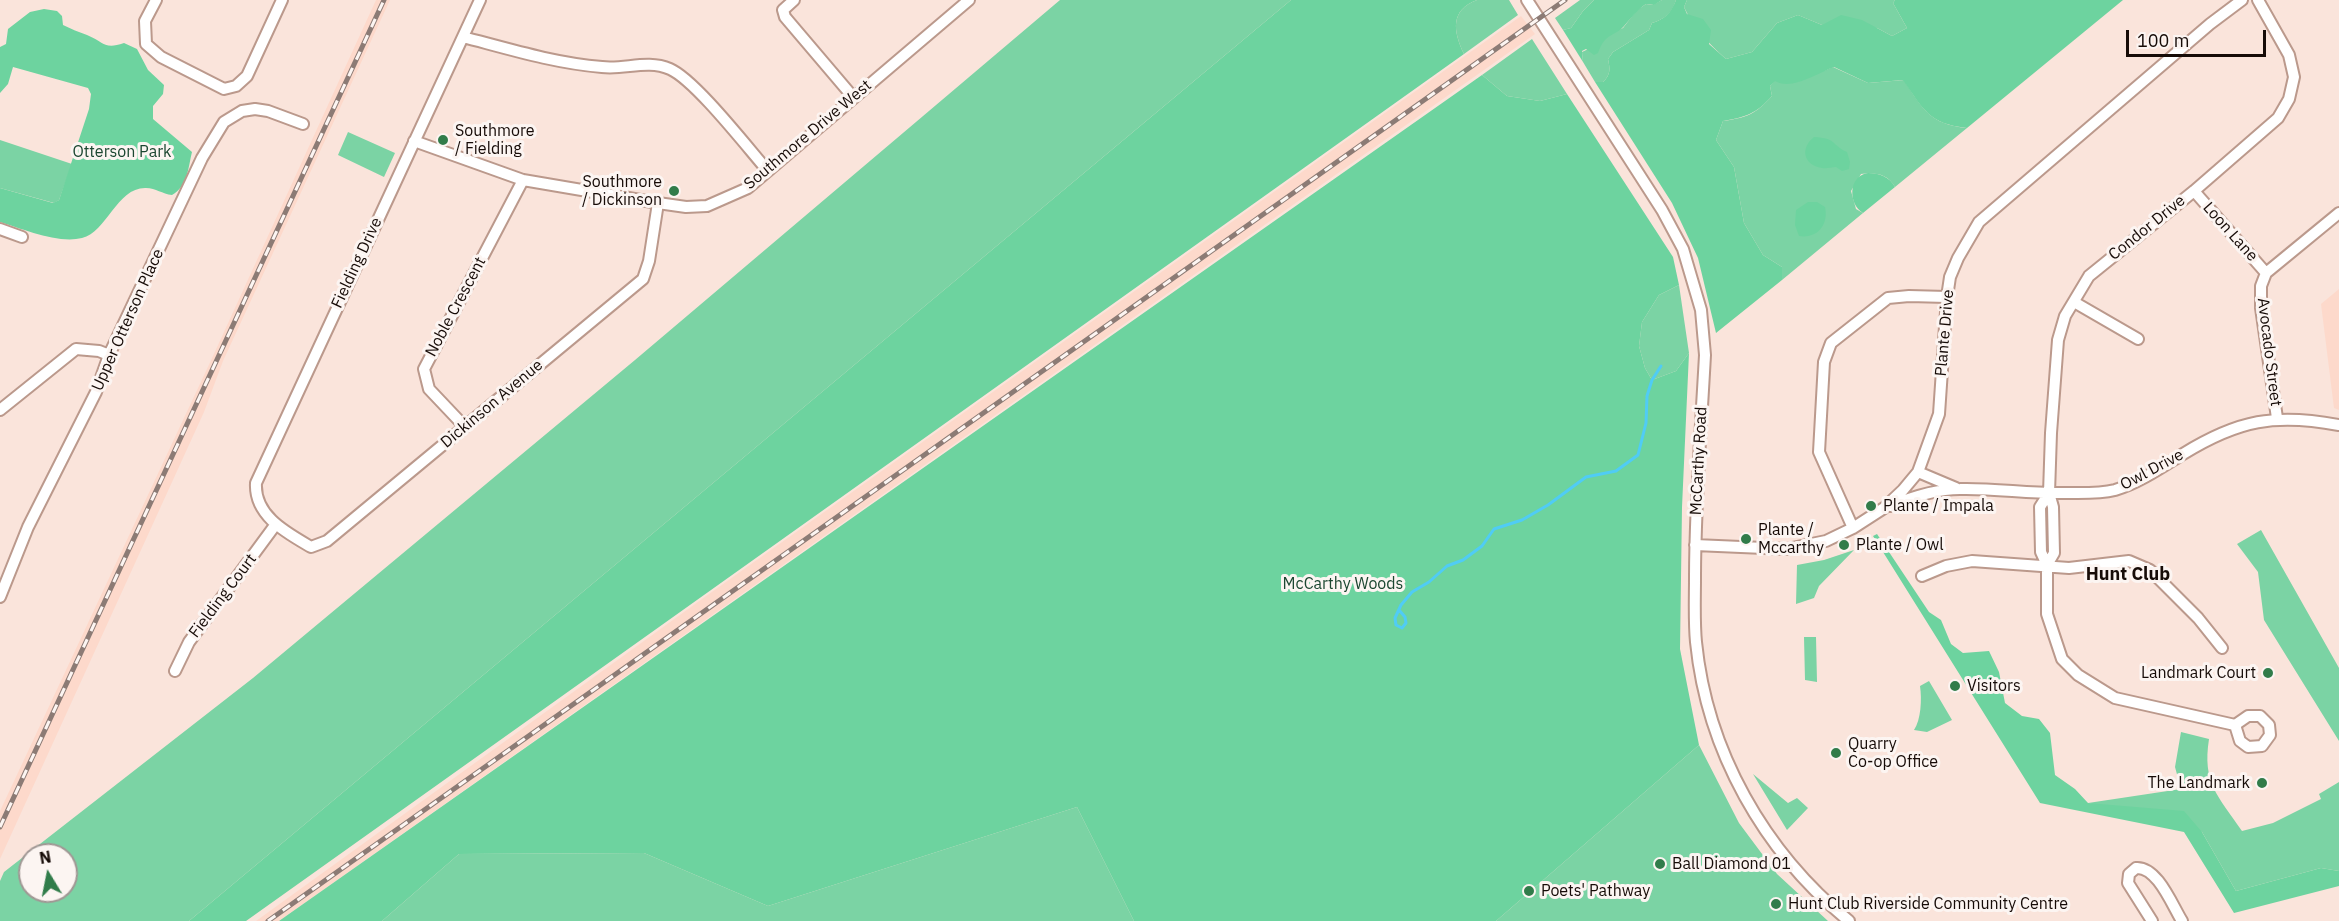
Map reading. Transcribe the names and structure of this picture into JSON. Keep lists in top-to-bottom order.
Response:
{
  "streets": {
    "street": [
      "Southmore Drive West",
      "Condor Drive",
      "Loon Lane",
      "Fielding Drive",
      "Noble Crescent",
      "Upper Otterson Place",
      "Plante Drive",
      "Avocado Street",
      "Dickinson Avenue",
      "McCarthy Road",
      "Owl Drive",
      "Fielding Court"
    ]
  },
  "crossings": [
    ["Southmore Drive West", "Fielding Drive"],
    ["Southmore Drive West", "Noble Crescent"],
    ["Southmore Drive West", "Dickinson Avenue"],
    ["Condor Drive", "Loon Lane"],
    ["Condor Drive", "Owl Drive"],
    ["Loon Lane", "Avocado Street"],
    ["Fielding Drive", "Dickinson Avenue"],
    ["Fielding Drive", "Fielding Court"],
    ["Noble Crescent", "Dickinson Avenue"],
    ["Plante Drive", "McCarthy Road"],
    ["Plante Drive", "Owl Drive"],
    ["Avocado Street", "Owl Drive"],
    ["Dickinson Avenue", "Fielding Court"]
  ],
  "districts": ["Hunt Club"],
  "parks": ["Otterson Park", "McCarthy Woods"],
  "places": [
    "Southmore / Fielding",
    "Southmore / Dickinson",
    "Plante / Impala",
    "Plante / Mccarthy",
    "Plante / Owl",
    "Landmark Court",
    "Visitors",
    "Quarry Co-op Office",
    "The Landmark",
    "Ball Diamond 01",
    "Poets' Pathway",
    "Hunt Club Riverside Community Centre"
  ],
  "scale_bar": "100 m",
  "north": "top"
}
